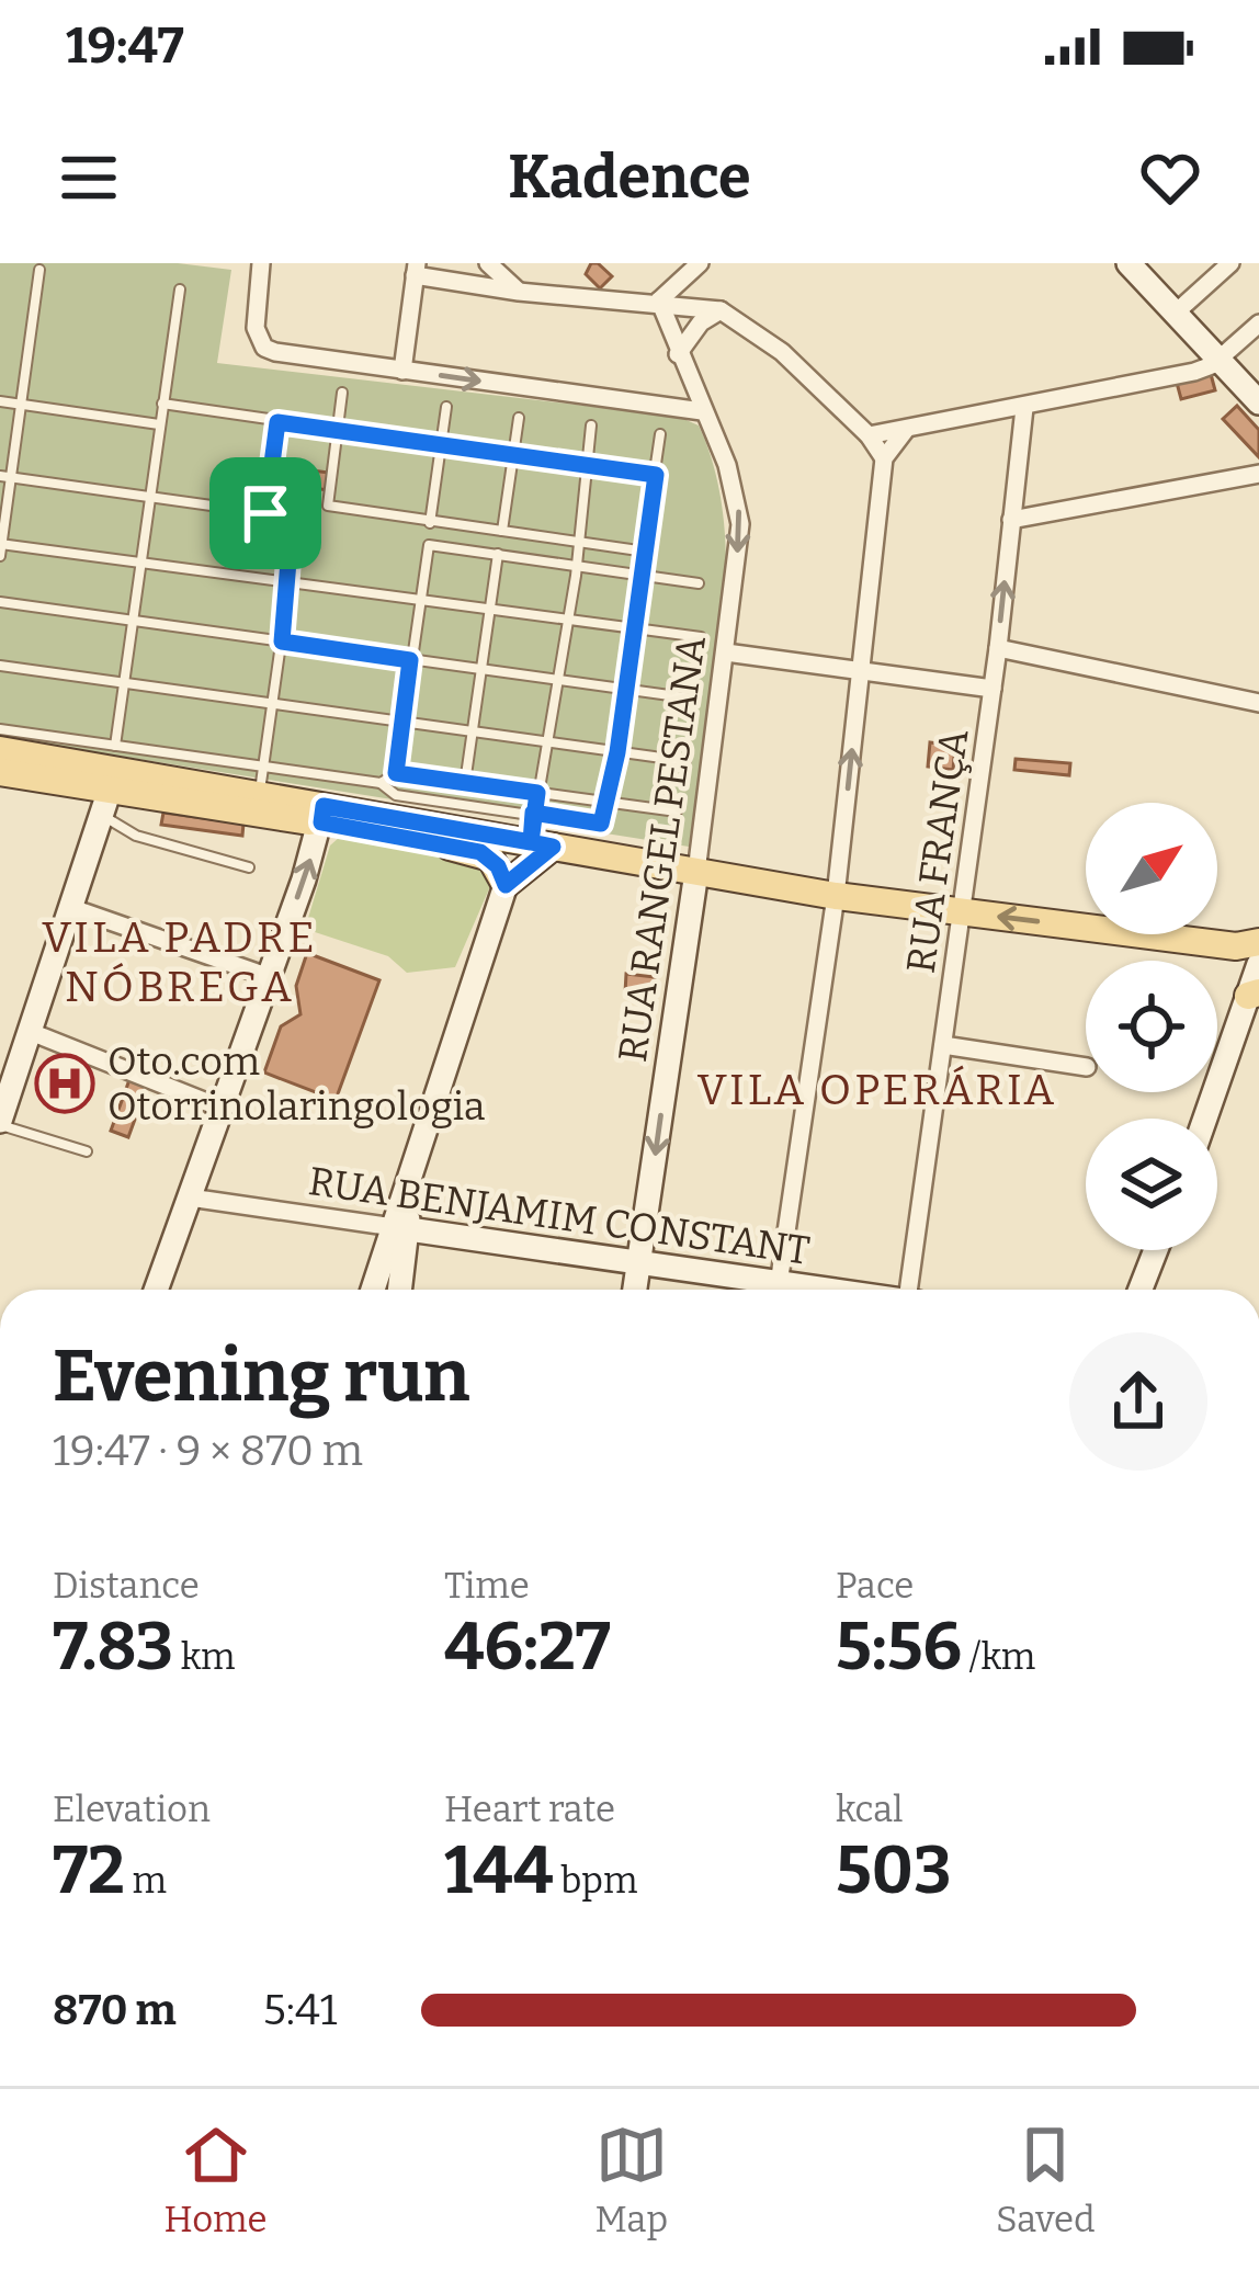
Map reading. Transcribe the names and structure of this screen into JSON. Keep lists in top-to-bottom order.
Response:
{
  "streets": {
    "main road": ["RUA RANGEL PESTANA", "RUA BENJAMIM CONSTANT"],
    "street": ["RUA FRANÇA"]
  },
  "crossings": [
    ["RUA RANGEL PESTANA", "RUA BENJAMIM CONSTANT"]
  ],
  "districts": ["VILA PADRE NÓBREGA", "VILA OPERÁRIA"],
  "places": {
    "hospital": ["Oto.com Otorrinolaringologia"]
  },
  "north": "top right",
  "page": {
    "status": "19:47",
    "header": "Kadence",
    "heading": ["Evening run", "19:47 · 9 × 870 m"],
    "stats": [
      ["Distance", "7.83 km"],
      ["Time", "46:27"],
      ["Pace", "5:56 /km"],
      ["Elevation", "72 m"],
      ["Heart rate", "144 bpm"],
      ["kcal", "503"]
    ],
    "list": [
      {
        "name": "870 m",
        "note": "5:41"
      }
    ],
    "tabs": ["Home", "Map", "Saved"]
  }
}
